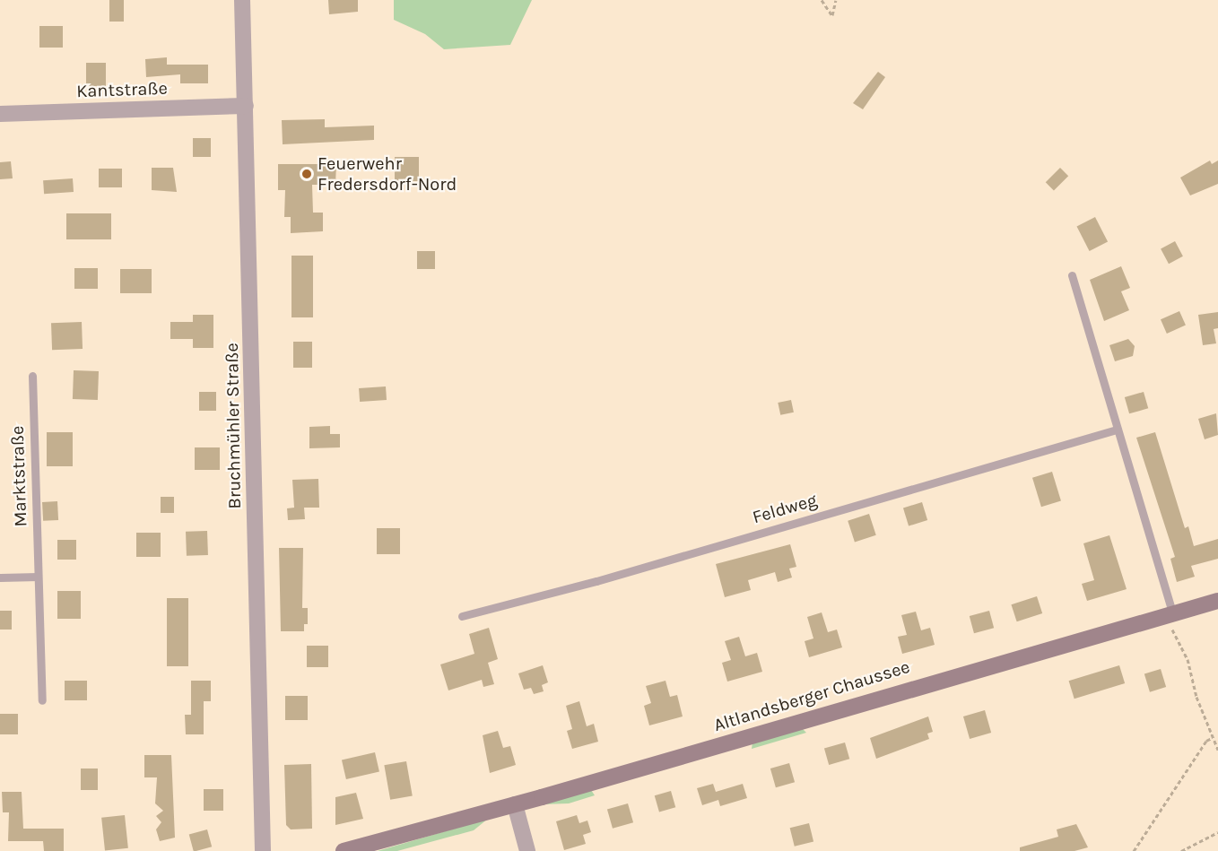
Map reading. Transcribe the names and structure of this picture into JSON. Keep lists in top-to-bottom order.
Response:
{
  "streets": {
    "main road": ["Altlandsberger Chaussee"],
    "street": ["Kantstraße", "Bruchmühler Straße"],
    "lane": ["Marktstraße", "Feldweg"]
  },
  "crossings": [
    ["Kantstraße", "Bruchmühler Straße"]
  ],
  "places": ["Feuerwehr Fredersdorf-Nord"]
}
